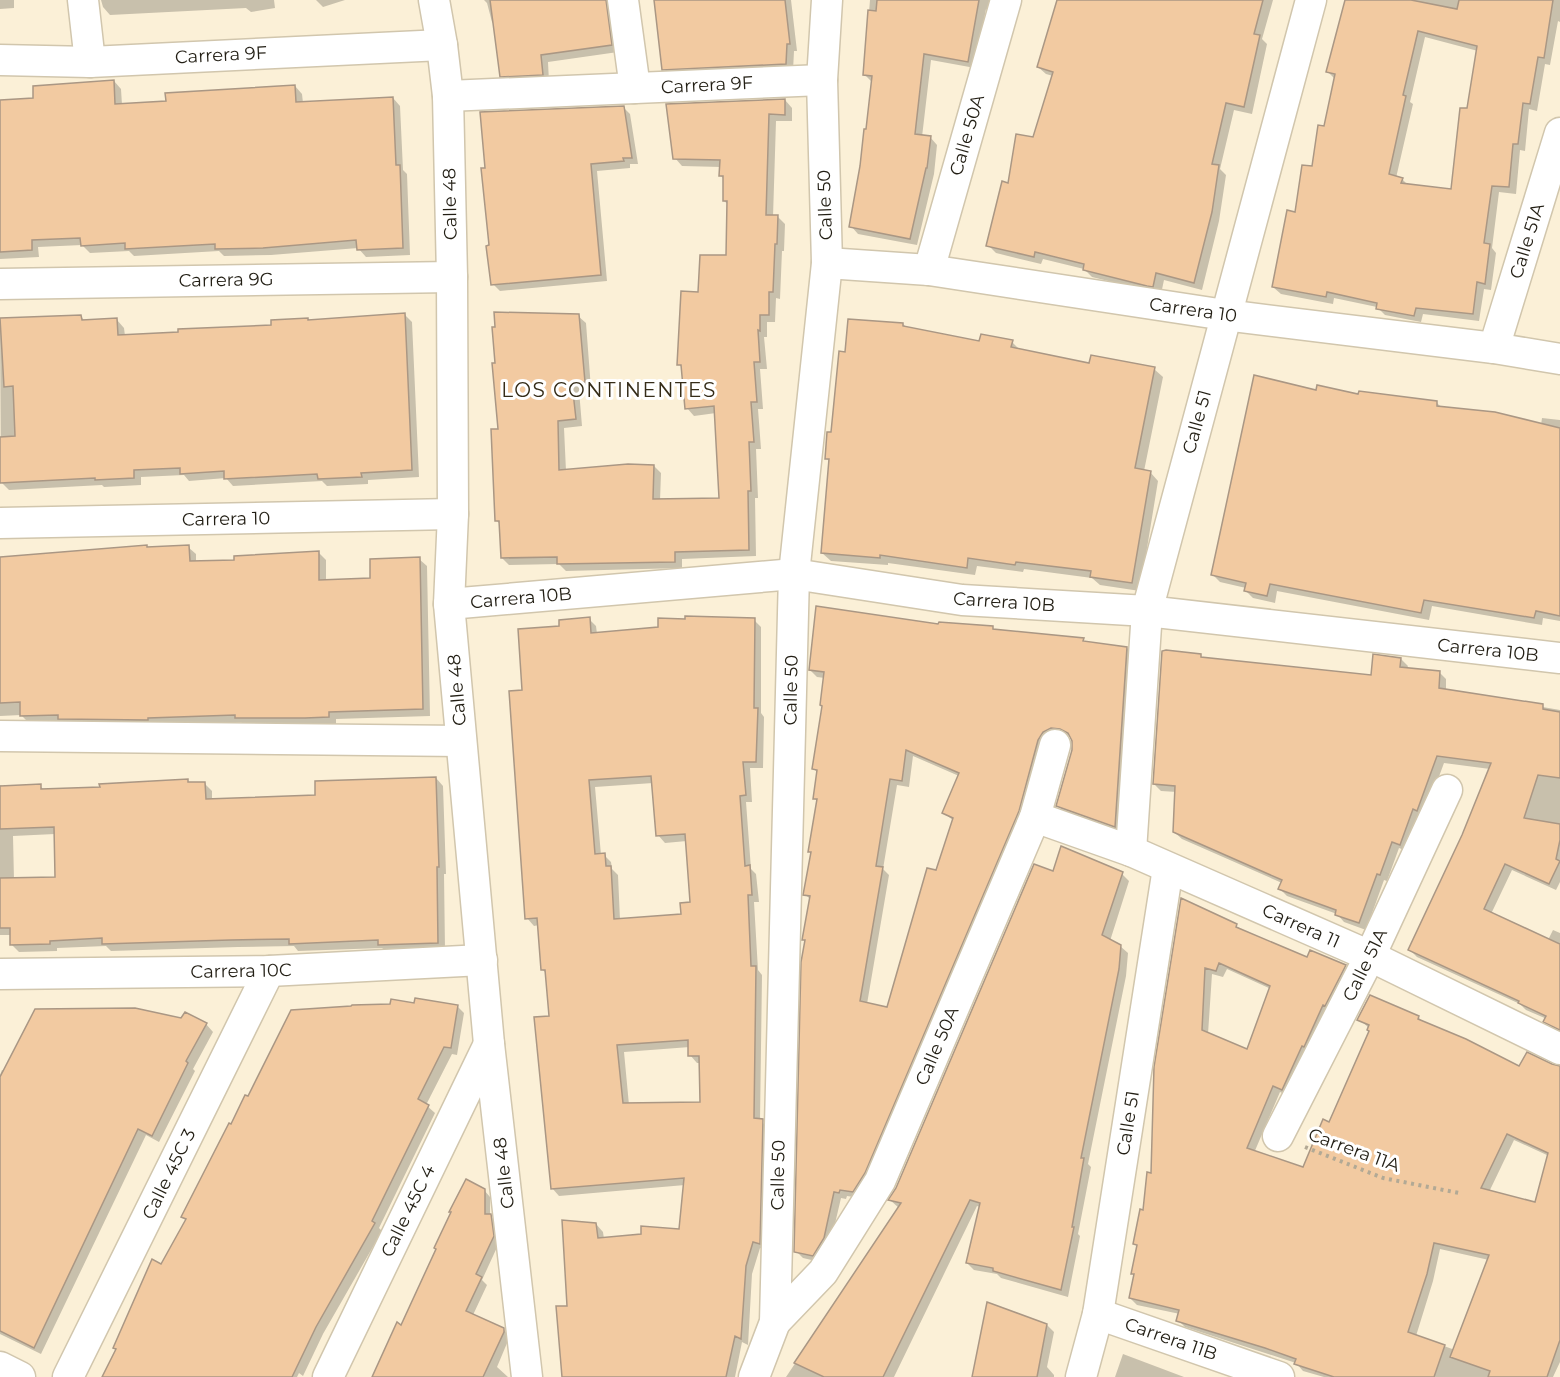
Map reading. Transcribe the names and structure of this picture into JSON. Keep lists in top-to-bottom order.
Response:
{
  "streets": {
    "street": [
      "Carrera 9F",
      "Calle 50A",
      "Calle 48",
      "Calle 50",
      "Calle 51A",
      "Carrera 9G",
      "Carrera 10",
      "Calle 51",
      "Carrera 10B",
      "Carrera 11",
      "Carrera 10C",
      "Calle 45C 3",
      "Calle 45C 4",
      "Carrera 11B"
    ],
    "path": ["Carrera 11A"]
  },
  "crossings": [
    ["Carrera 9F", "Calle 48"],
    ["Carrera 9F", "Calle 50"],
    ["Calle 50A", "Calle 50"],
    ["Calle 50A", "Carrera 10"],
    ["Calle 50A", "Carrera 11"],
    ["Calle 48", "Carrera 9G"],
    ["Calle 48", "Carrera 10"],
    ["Calle 48", "Carrera 10B"],
    ["Calle 48", "Carrera 10C"],
    ["Calle 48", "Calle 45C 4"],
    ["Calle 50", "Carrera 10"],
    ["Calle 50", "Carrera 10B"],
    ["Calle 51A", "Carrera 10"],
    ["Calle 51A", "Carrera 11"],
    ["Calle 51A", "Carrera 11A"],
    ["Carrera 10", "Calle 51"],
    ["Calle 51", "Carrera 10B"],
    ["Calle 51", "Carrera 11"],
    ["Calle 51", "Carrera 11B"],
    ["Carrera 10C", "Calle 45C 3"]
  ],
  "districts": ["LOS CONTINENTES"]
}
